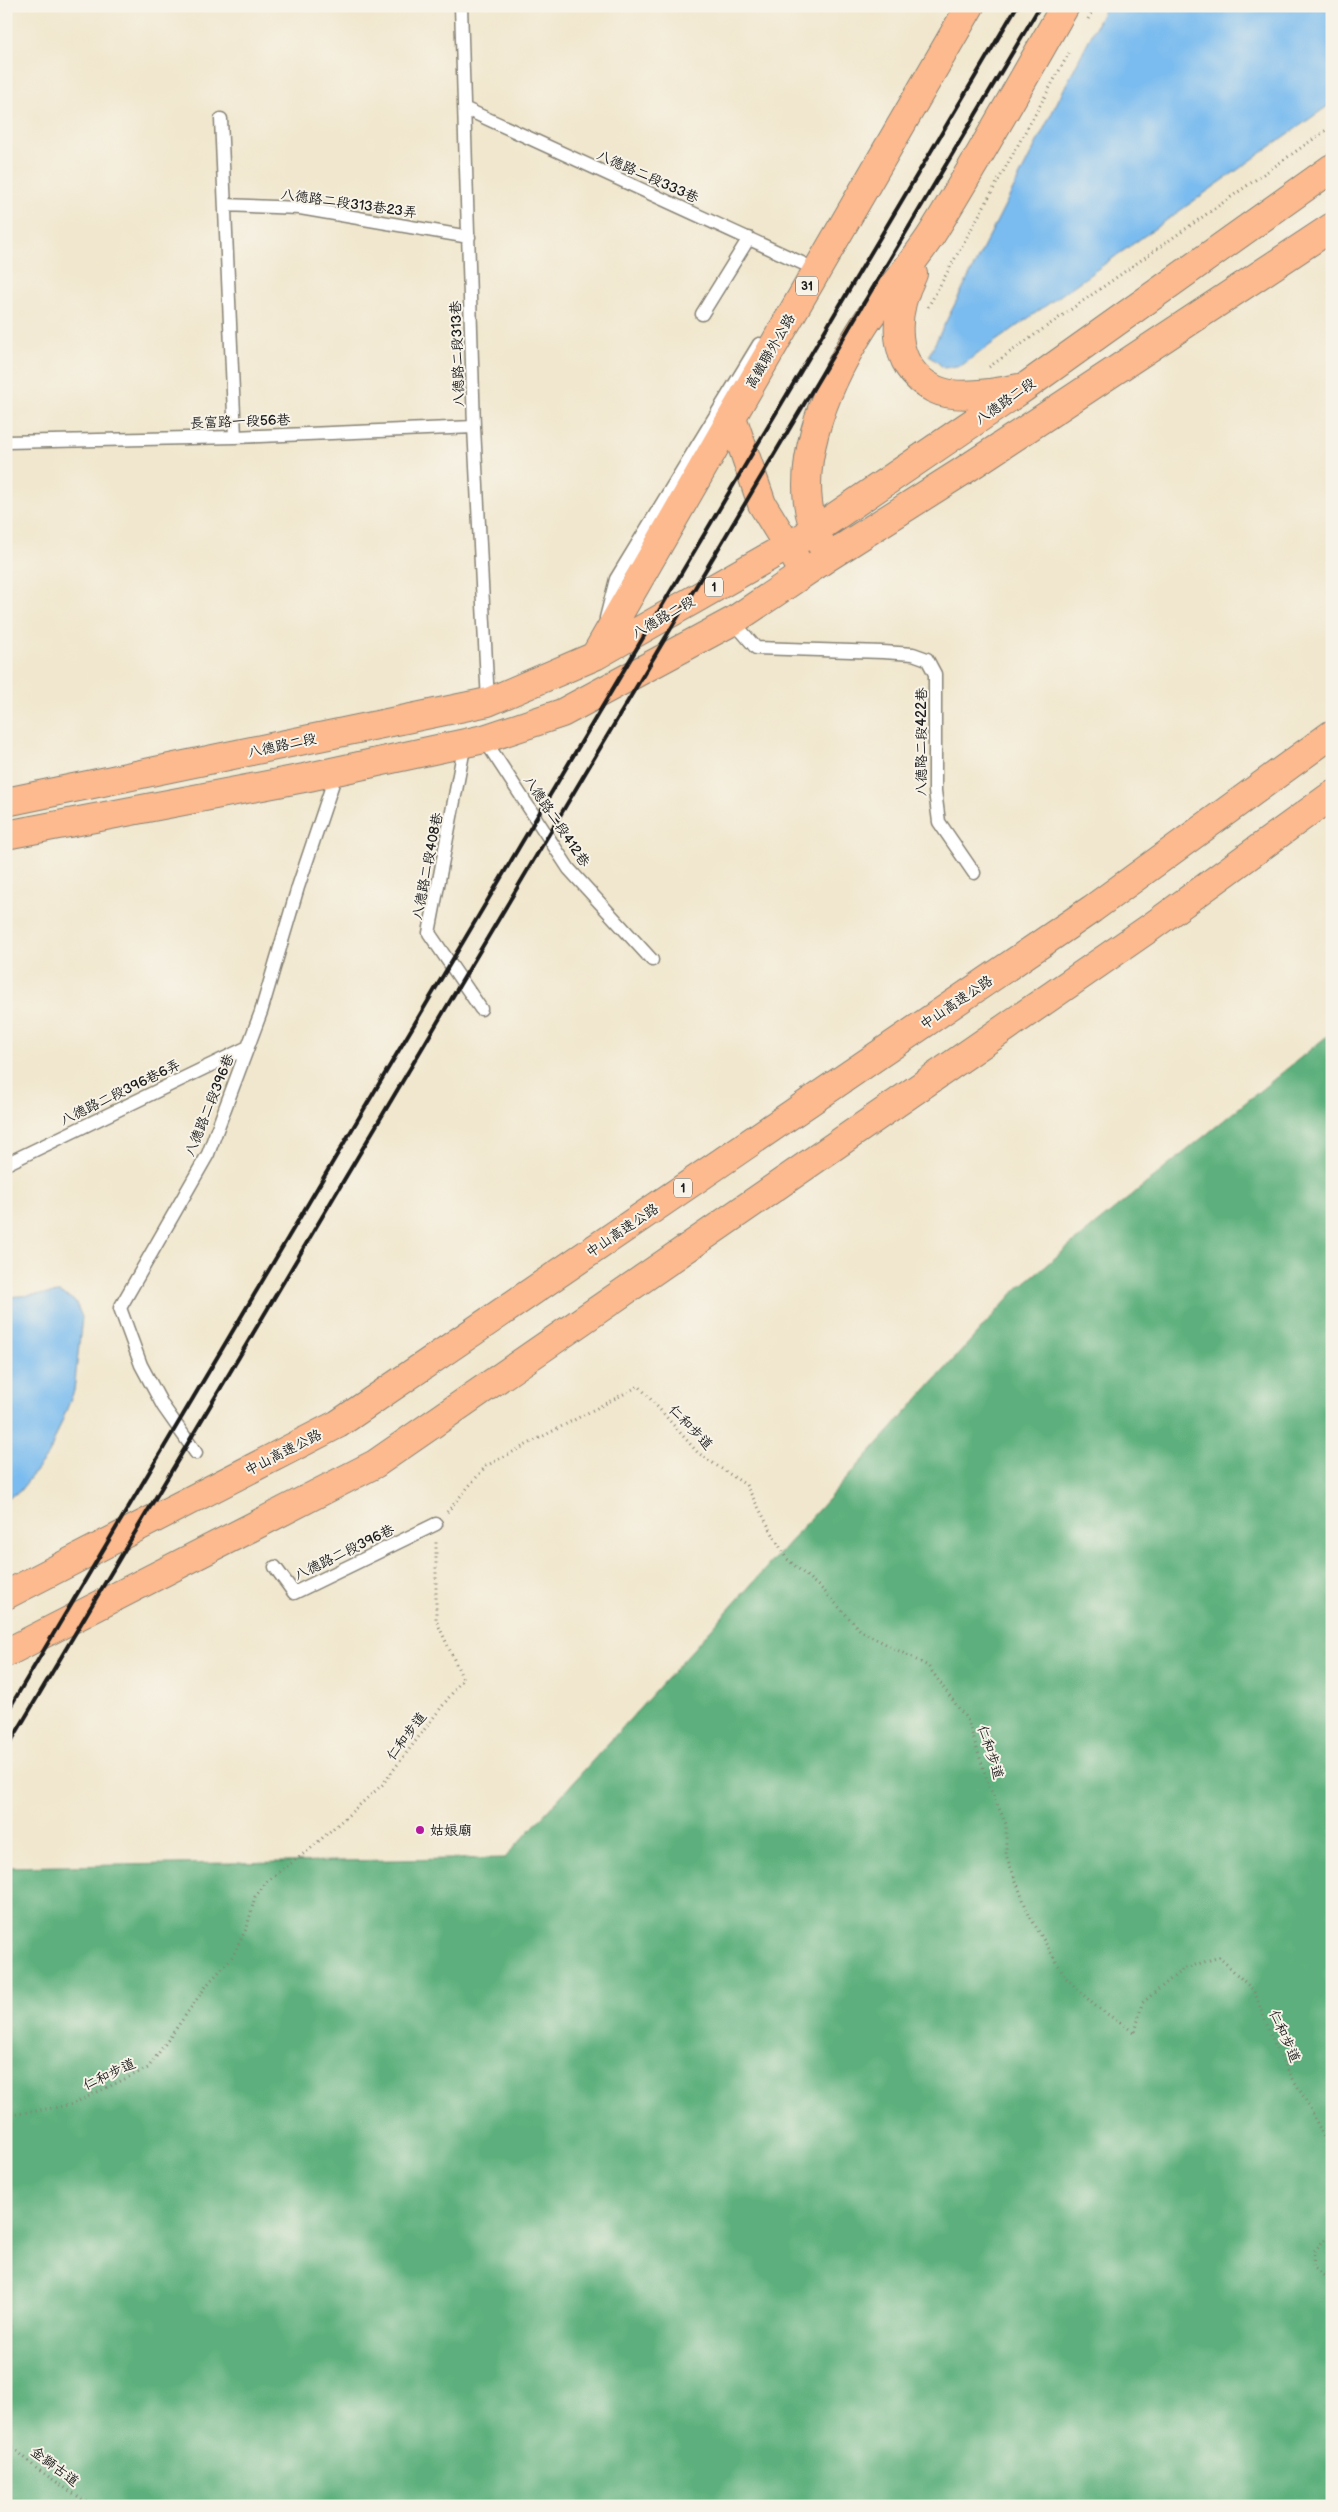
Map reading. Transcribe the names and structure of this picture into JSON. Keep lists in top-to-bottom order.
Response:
{
  "streets": {
    "main road": [
      "31",
      "高鐵聯外公路",
      "八德路二段",
      "1",
      "中山高速公路"
    ],
    "lane": [
      "八德路二段333巷",
      "八德路二段313巷23弄",
      "八德路二段313巷",
      "長富路一段56巷",
      "八德路二段422巷",
      "八德路二段412巷",
      "八德路二段408巷",
      "八德路二段396巷6弄",
      "八德路二段396巷"
    ],
    "path": ["仁和步道", "金獅古道"]
  },
  "crossings": [
    ["八德路二段333巷", "高鐵聯外公路"],
    ["八德路二段333巷", "八德路二段313巷"],
    ["八德路二段313巷23弄", "八德路二段313巷"],
    ["31", "高鐵聯外公路"],
    ["31", "八德路二段"],
    ["八德路二段313巷", "八德路二段"],
    ["八德路二段313巷", "長富路一段56巷"],
    ["八德路二段412巷", "八德路二段408巷"],
    ["八德路二段396巷6弄", "八德路二段396巷"],
    ["八德路二段396巷", "仁和步道"]
  ],
  "places": ["姑娘廟"]
}
